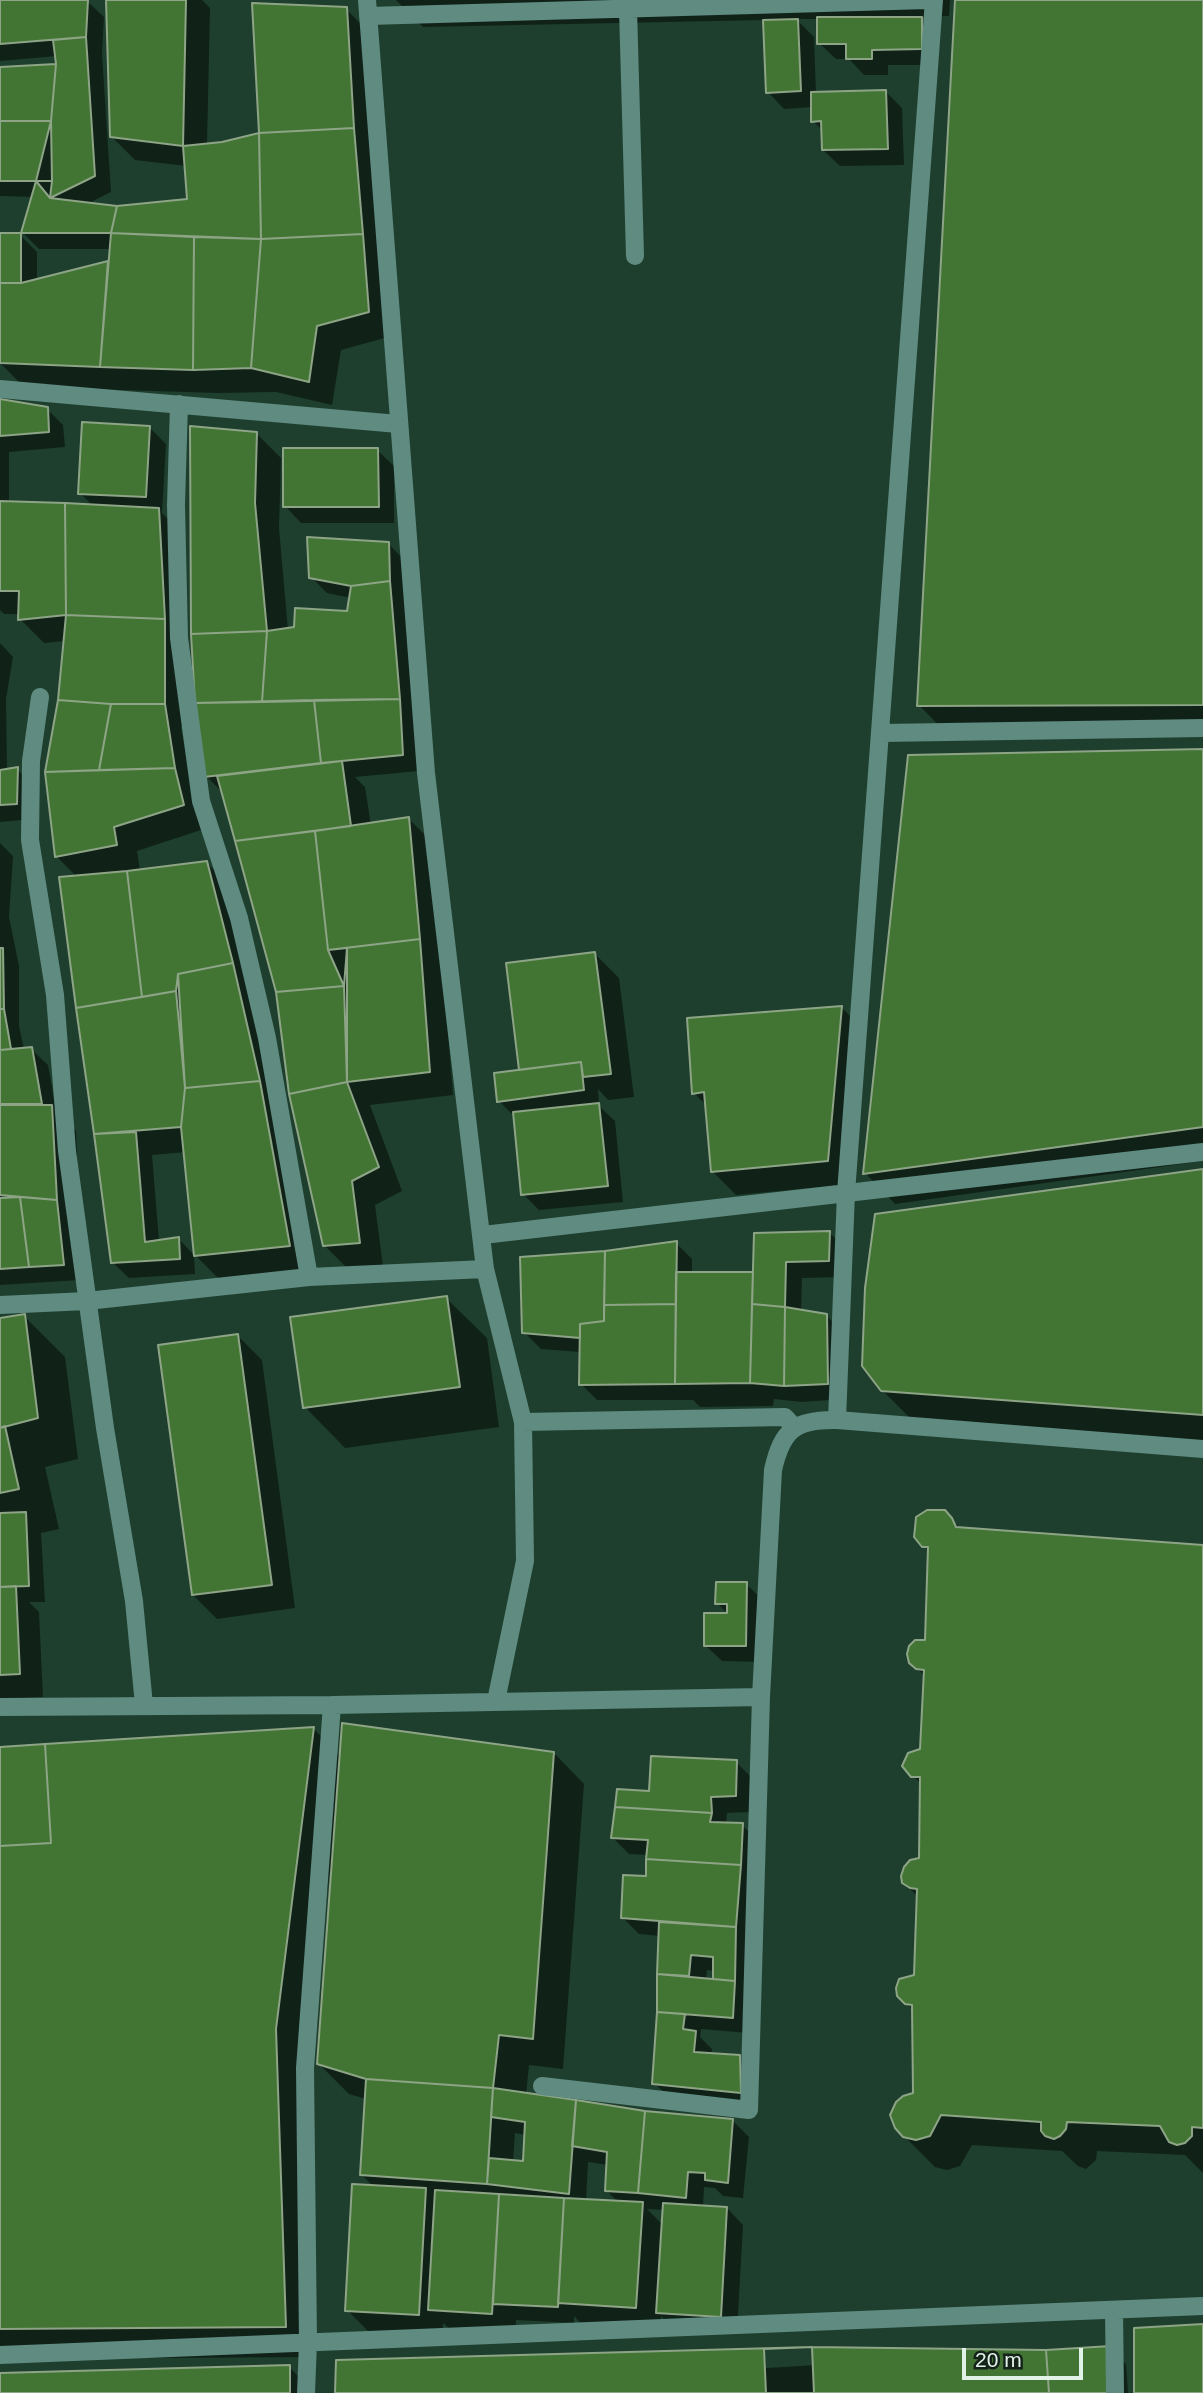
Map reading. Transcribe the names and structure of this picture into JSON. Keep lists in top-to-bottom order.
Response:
{
  "scale_bar": "20 m"
}
